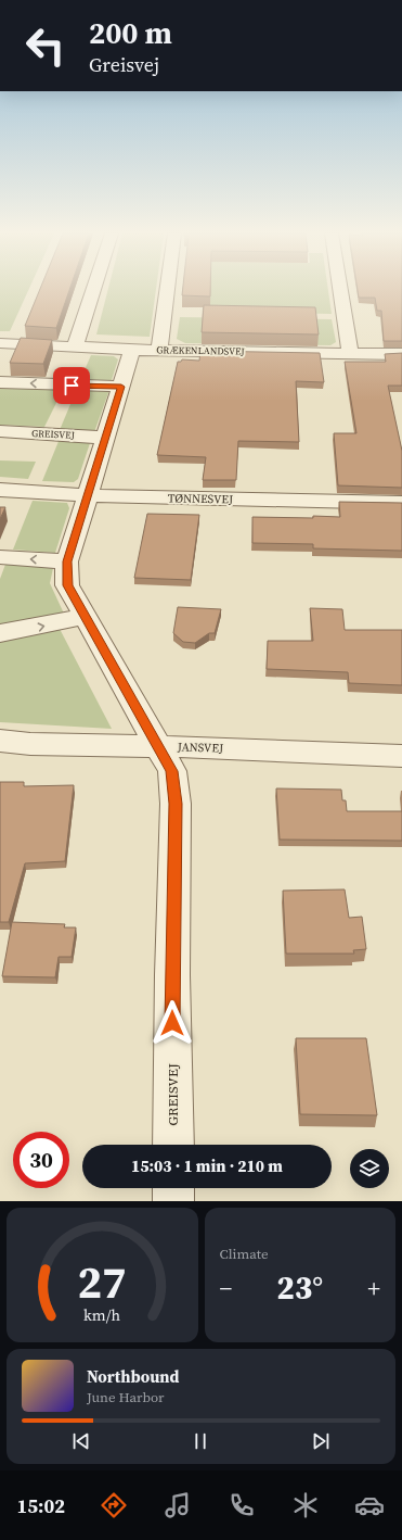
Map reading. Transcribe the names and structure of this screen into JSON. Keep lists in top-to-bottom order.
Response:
{
  "streets": {
    "street": [
      "GRÆKENLANDSVEJ",
      "GREISVEJ",
      "TØNNESVEJ",
      "JANSVEJ"
    ]
  },
  "crossings": [
    ["GRÆKENLANDSVEJ", "GREISVEJ"],
    ["GREISVEJ", "TØNNESVEJ"],
    ["GREISVEJ", "JANSVEJ"]
  ],
  "page": {
    "turn": ["200 m", "Greisvej"],
    "limit": "30",
    "trip": "15:03 · 1 min · 210 m",
    "tile": "Climate",
    "heat": ["−", "23°", "+"],
    "song": ["Northbound", "June Harbor"],
    "tabs": "15:02",
    "gauge": ["27", "km/h"]
  }
}
